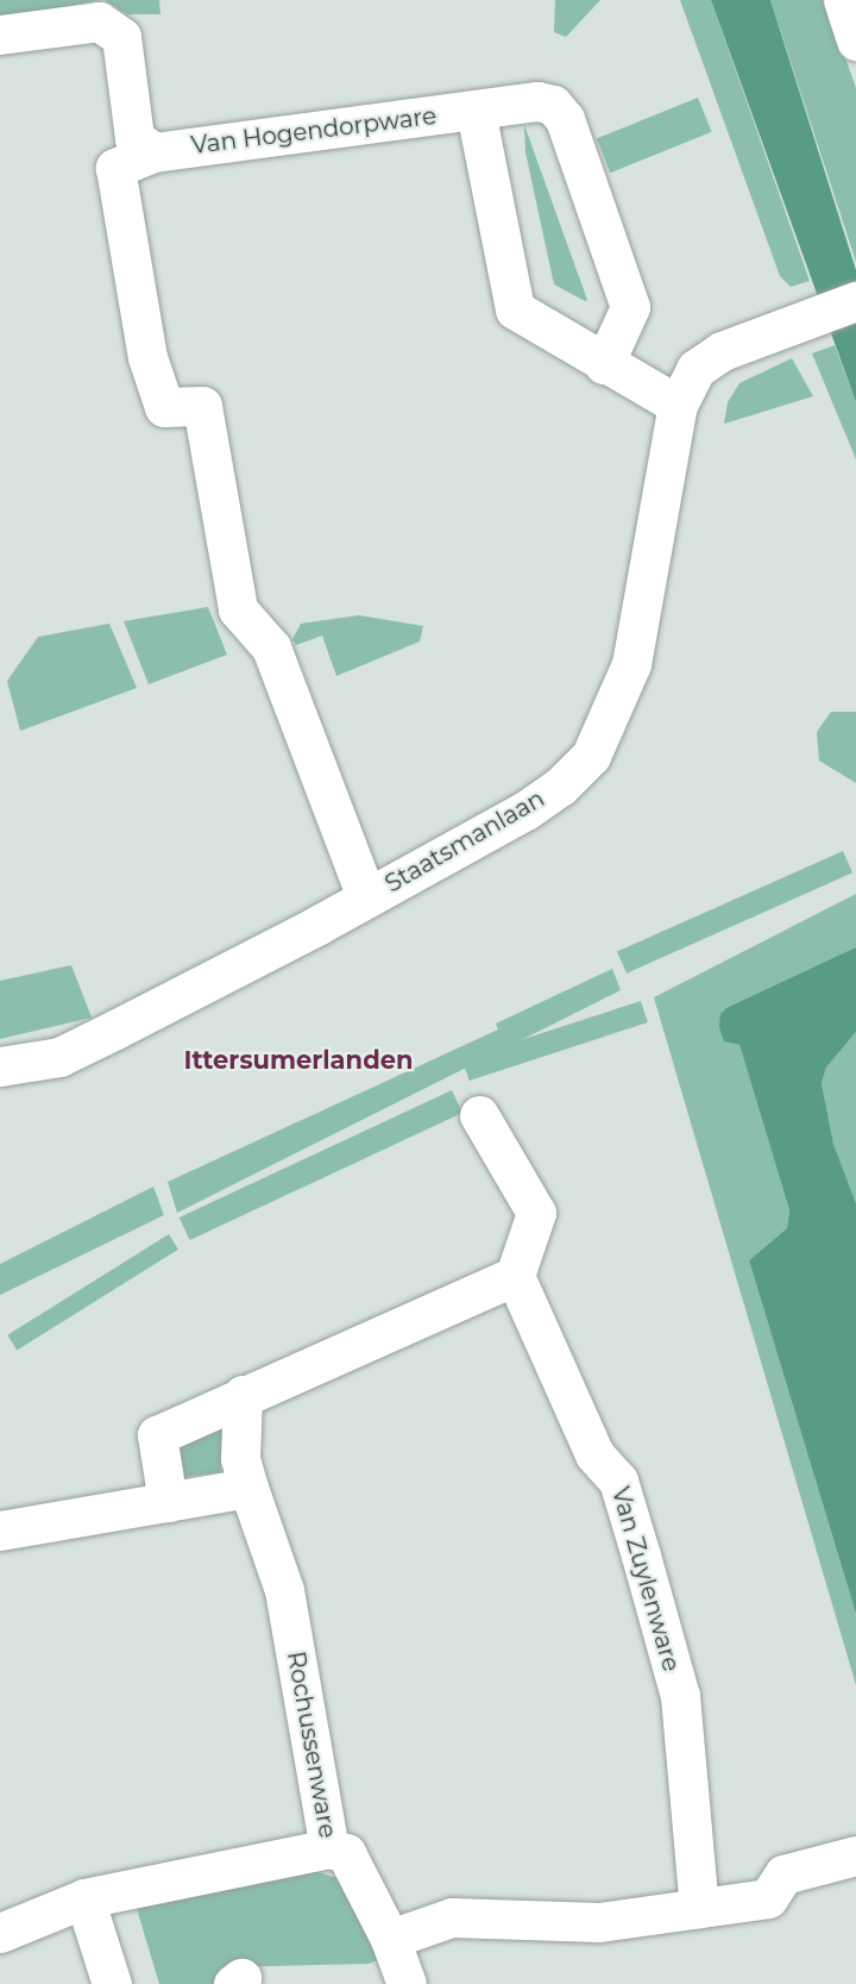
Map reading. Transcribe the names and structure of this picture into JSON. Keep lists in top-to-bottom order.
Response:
{
  "streets": {
    "street": [
      "Van Hogendorpware",
      "Staatsmanlaan",
      "Van Zuylenware",
      "Rochussenware"
    ]
  },
  "crossings": [
    ["Van Hogendorpware", "Staatsmanlaan"]
  ],
  "districts": ["Ittersumerlanden"]
}
